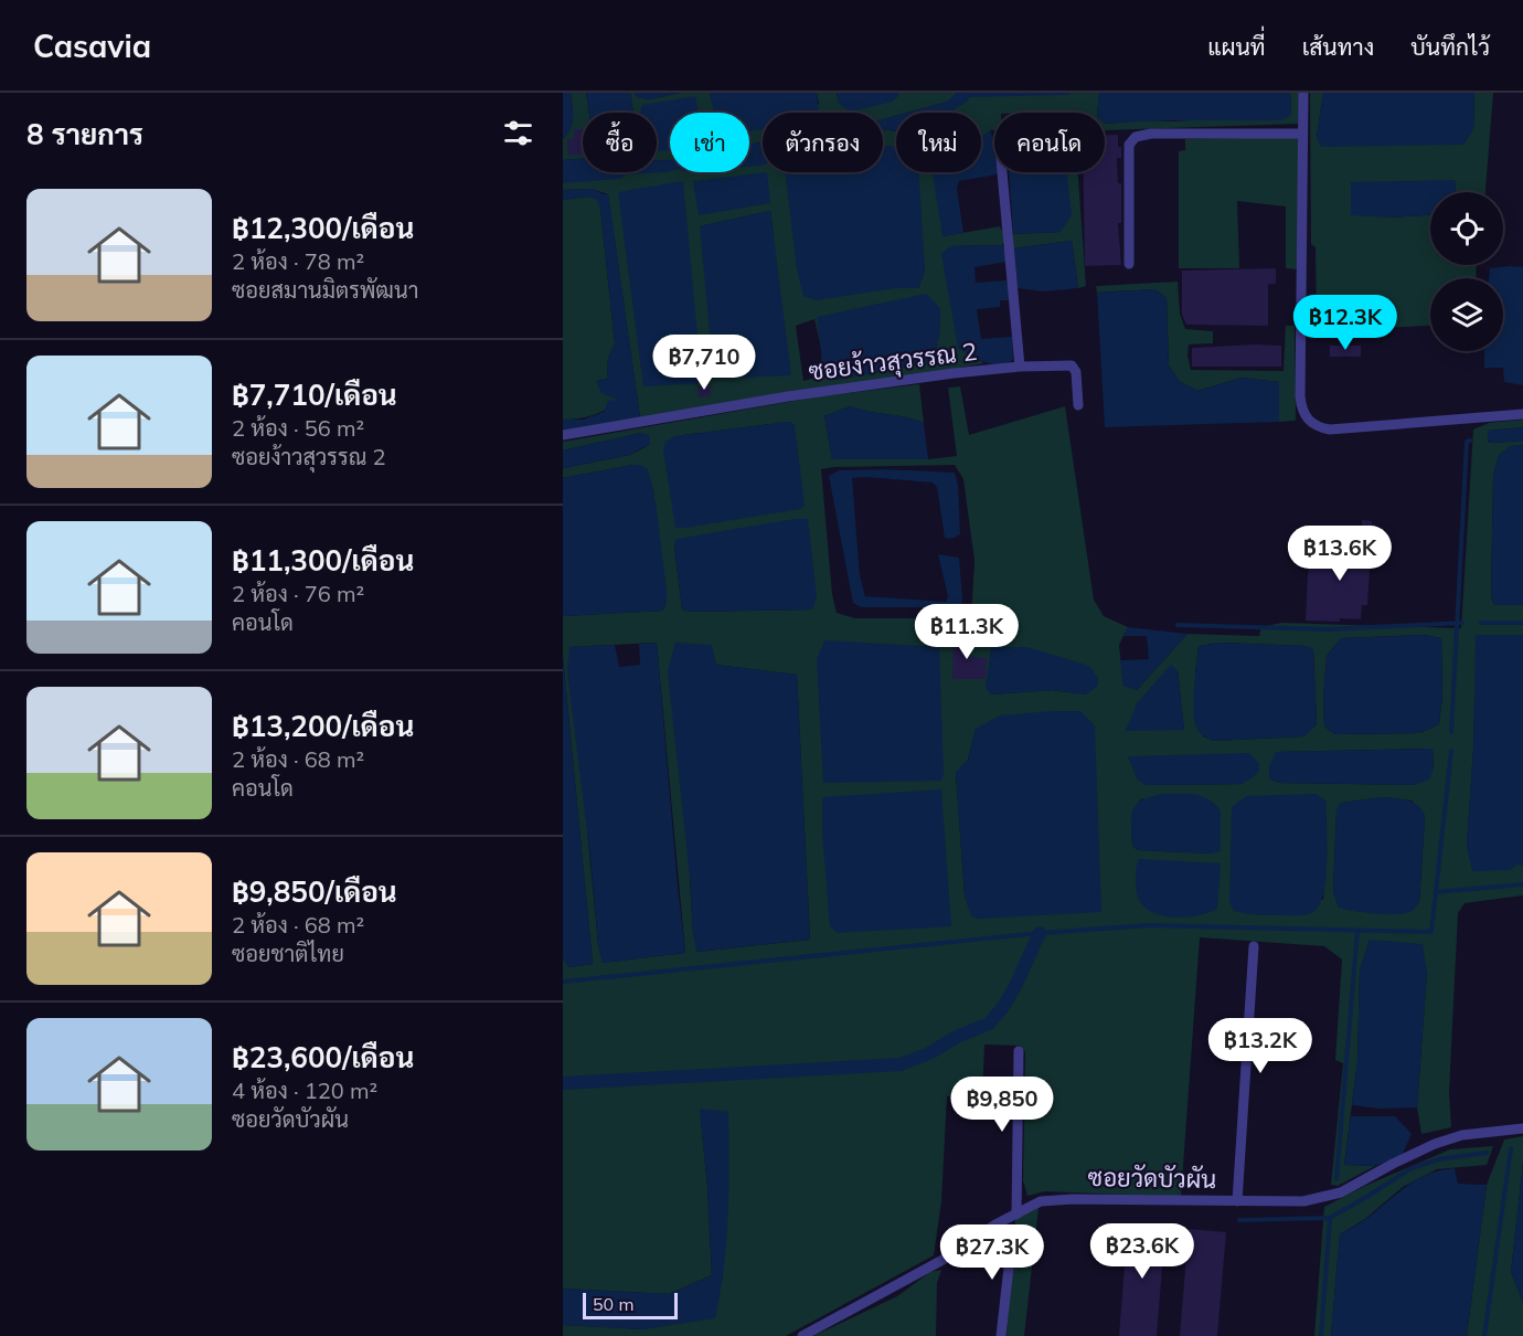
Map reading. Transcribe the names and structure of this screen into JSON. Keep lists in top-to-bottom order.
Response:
{
  "streets": {
    "street": ["ซอยง้าวสุวรรณ 2", "ซอยวัดบัวผัน"]
  },
  "scale_bar": "50 m",
  "page": {
    "header": "Casavia",
    "nav": ["แผนที่", "เส้นทาง", "บันทึกไว้"],
    "heading": "8 รายการ",
    "chip": [
      "ซื้อ",
      "เช่า",
      "ตัวกรอง",
      "ใหม่",
      "คอนโด"
    ],
    "list": [
      {
        "name": "฿12,300/เดือน",
        "note": "2 ห้อง · 78 m² · ซอยสมานมิตรพัฒนา"
      },
      {
        "name": "฿7,710/เดือน",
        "note": "2 ห้อง · 56 m² · ซอยง้าวสุวรรณ 2"
      },
      {
        "name": "฿11,300/เดือน",
        "note": "2 ห้อง · 76 m² · คอนโด"
      },
      {
        "name": "฿13,200/เดือน",
        "note": "2 ห้อง · 68 m² · คอนโด"
      },
      {
        "name": "฿9,850/เดือน",
        "note": "2 ห้อง · 68 m² · ซอยชาติไทย"
      },
      {
        "name": "฿23,600/เดือน",
        "note": "4 ห้อง · 120 m² · ซอยวัดบัวผัน"
      }
    ],
    "price": [
      "฿12.3K",
      "฿7,710",
      "฿13.6K",
      "฿11.3K",
      "฿13.2K",
      "฿9,850",
      "฿23.6K",
      "฿27.3K"
    ],
    "scale": "50 m"
  }
}
